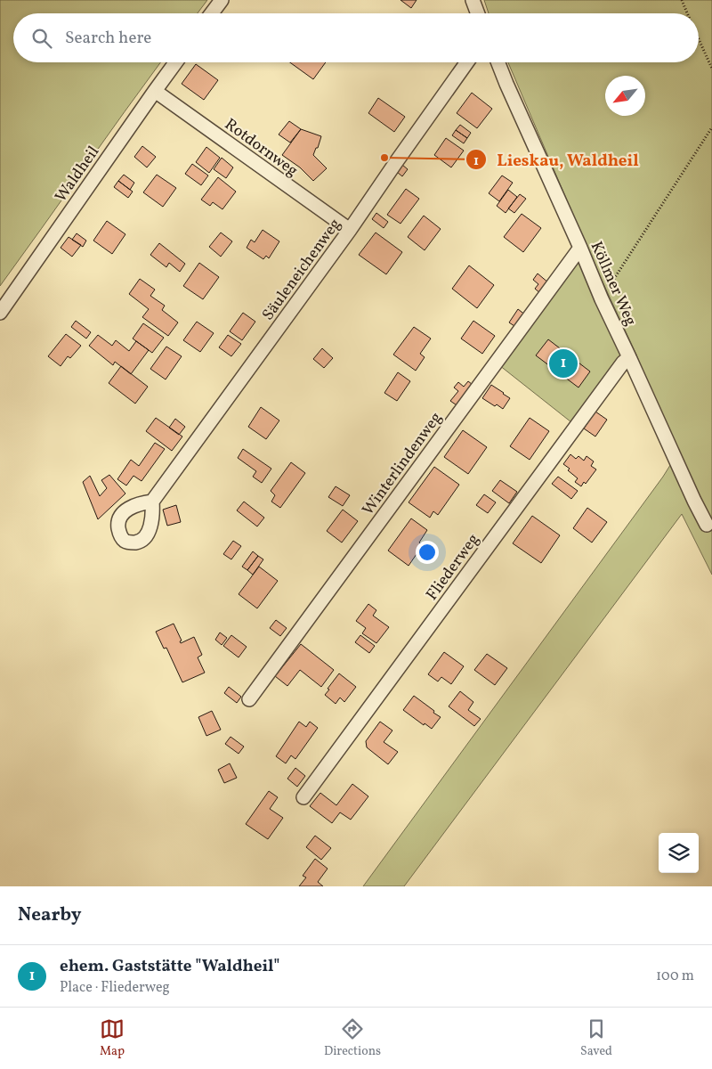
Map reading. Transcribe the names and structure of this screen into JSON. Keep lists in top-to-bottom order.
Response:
{
  "streets": {
    "street": [
      "Rotdornweg",
      "Waldheil",
      "Säuleneichenweg",
      "Köllmer Weg",
      "Winterlindenweg",
      "Fliederweg"
    ]
  },
  "crossings": [
    ["Rotdornweg", "Waldheil"],
    ["Rotdornweg", "Säuleneichenweg"],
    ["Köllmer Weg", "Winterlindenweg"],
    ["Köllmer Weg", "Fliederweg"]
  ],
  "places": ["Lieskau, Waldheil"],
  "north": "bottom left",
  "page": {
    "search": "Search here",
    "pins": "1",
    "heading": "Nearby",
    "list": [
      {
        "mark": "1",
        "name": "ehem. Gaststätte \"Waldheil\"",
        "note": "Place · Fliederweg",
        "value": "100 m"
      }
    ],
    "nav": ["Map", "Directions", "Saved"]
  }
}
